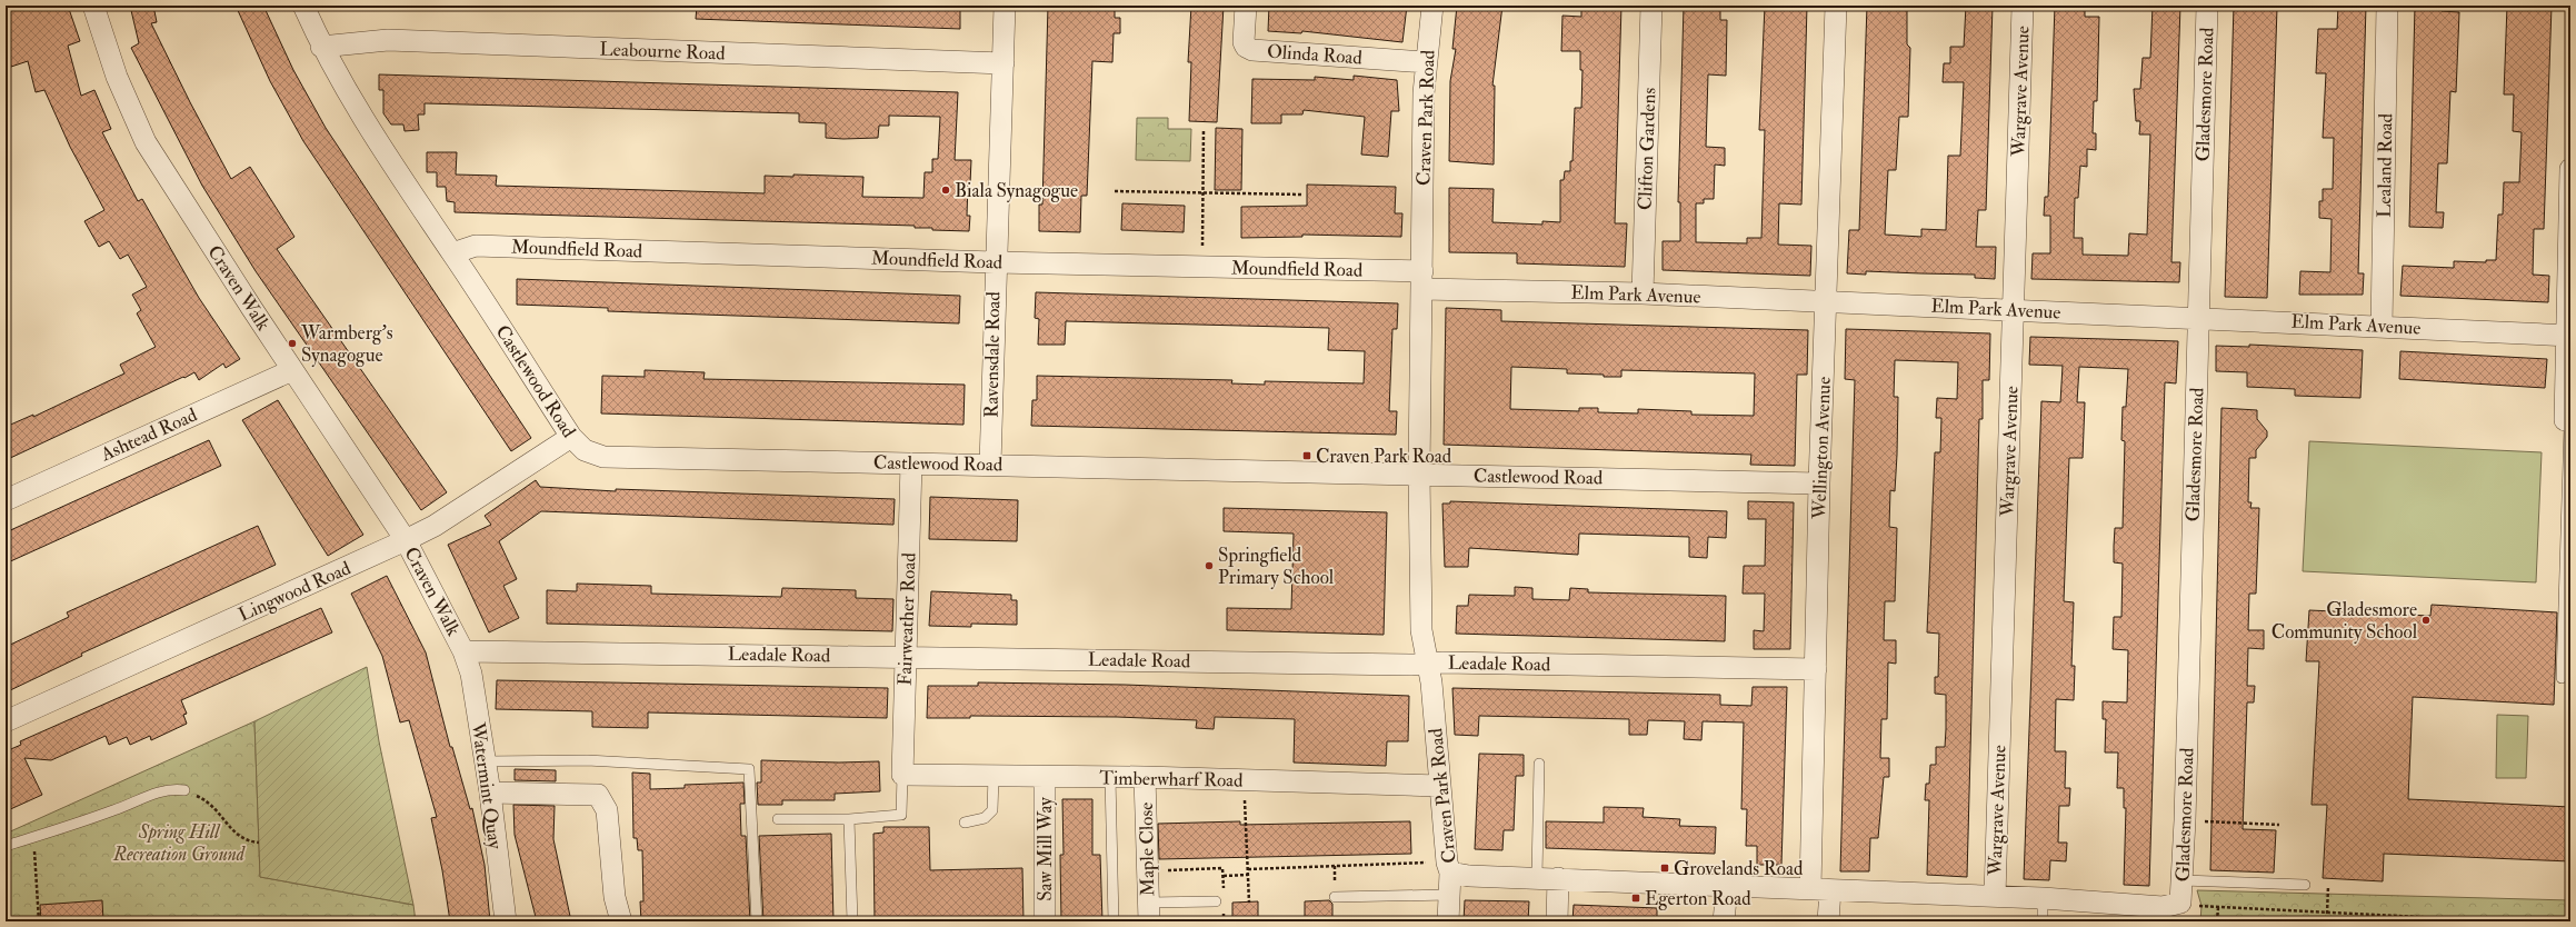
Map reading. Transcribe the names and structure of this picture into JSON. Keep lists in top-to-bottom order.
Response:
{
  "streets": {
    "street": [
      "Leabourne Road",
      "Olinda Road",
      "Wargrave Avenue",
      "Gladesmore Road",
      "Craven Park Road",
      "Clifton Gardens",
      "Lealand Road",
      "Moundfield Road",
      "Craven Walk",
      "Elm Park Avenue",
      "Ravensdale Road",
      "Castlewood Road",
      "Ashtead Road",
      "Wellington Avenue",
      "Lingwood Road",
      "Fairweather Road",
      "Leadale Road",
      "Timberwharf Road",
      "Watermint Quay",
      "Saw Mill Way",
      "Maple Close"
    ]
  },
  "crossings": [
    ["Leabourne Road", "Ravensdale Road"],
    ["Leabourne Road", "Castlewood Road"],
    ["Olinda Road", "Craven Park Road"],
    ["Wargrave Avenue", "Elm Park Avenue"],
    ["Gladesmore Road", "Elm Park Avenue"],
    ["Craven Park Road", "Moundfield Road"],
    ["Craven Park Road", "Elm Park Avenue"],
    ["Craven Park Road", "Castlewood Road"],
    ["Craven Park Road", "Leadale Road"],
    ["Craven Park Road", "Timberwharf Road"],
    ["Clifton Gardens", "Elm Park Avenue"],
    ["Lealand Road", "Elm Park Avenue"],
    ["Moundfield Road", "Elm Park Avenue"],
    ["Moundfield Road", "Ravensdale Road"],
    ["Moundfield Road", "Castlewood Road"],
    ["Craven Walk", "Ashtead Road"],
    ["Craven Walk", "Lingwood Road"],
    ["Craven Walk", "Leadale Road"],
    ["Craven Walk", "Watermint Quay"],
    ["Elm Park Avenue", "Wellington Avenue"],
    ["Ravensdale Road", "Castlewood Road"],
    ["Castlewood Road", "Wellington Avenue"],
    ["Castlewood Road", "Lingwood Road"],
    ["Castlewood Road", "Fairweather Road"],
    ["Wellington Avenue", "Leadale Road"],
    ["Fairweather Road", "Leadale Road"],
    ["Fairweather Road", "Timberwharf Road"],
    ["Leadale Road", "Watermint Quay"],
    ["Timberwharf Road", "Saw Mill Way"],
    ["Timberwharf Road", "Maple Close"]
  ],
  "parks": ["Spring Hill Recreation Ground"],
  "places": {
    "other": [
      "Biala Synagogue",
      "Warmberg's Synagogue",
      "Springfield Primary School",
      "Gladesmore Community School"
    ],
    "transit": ["Craven Park Road", "Grovelands Road", "Egerton Road"]
  }
}
